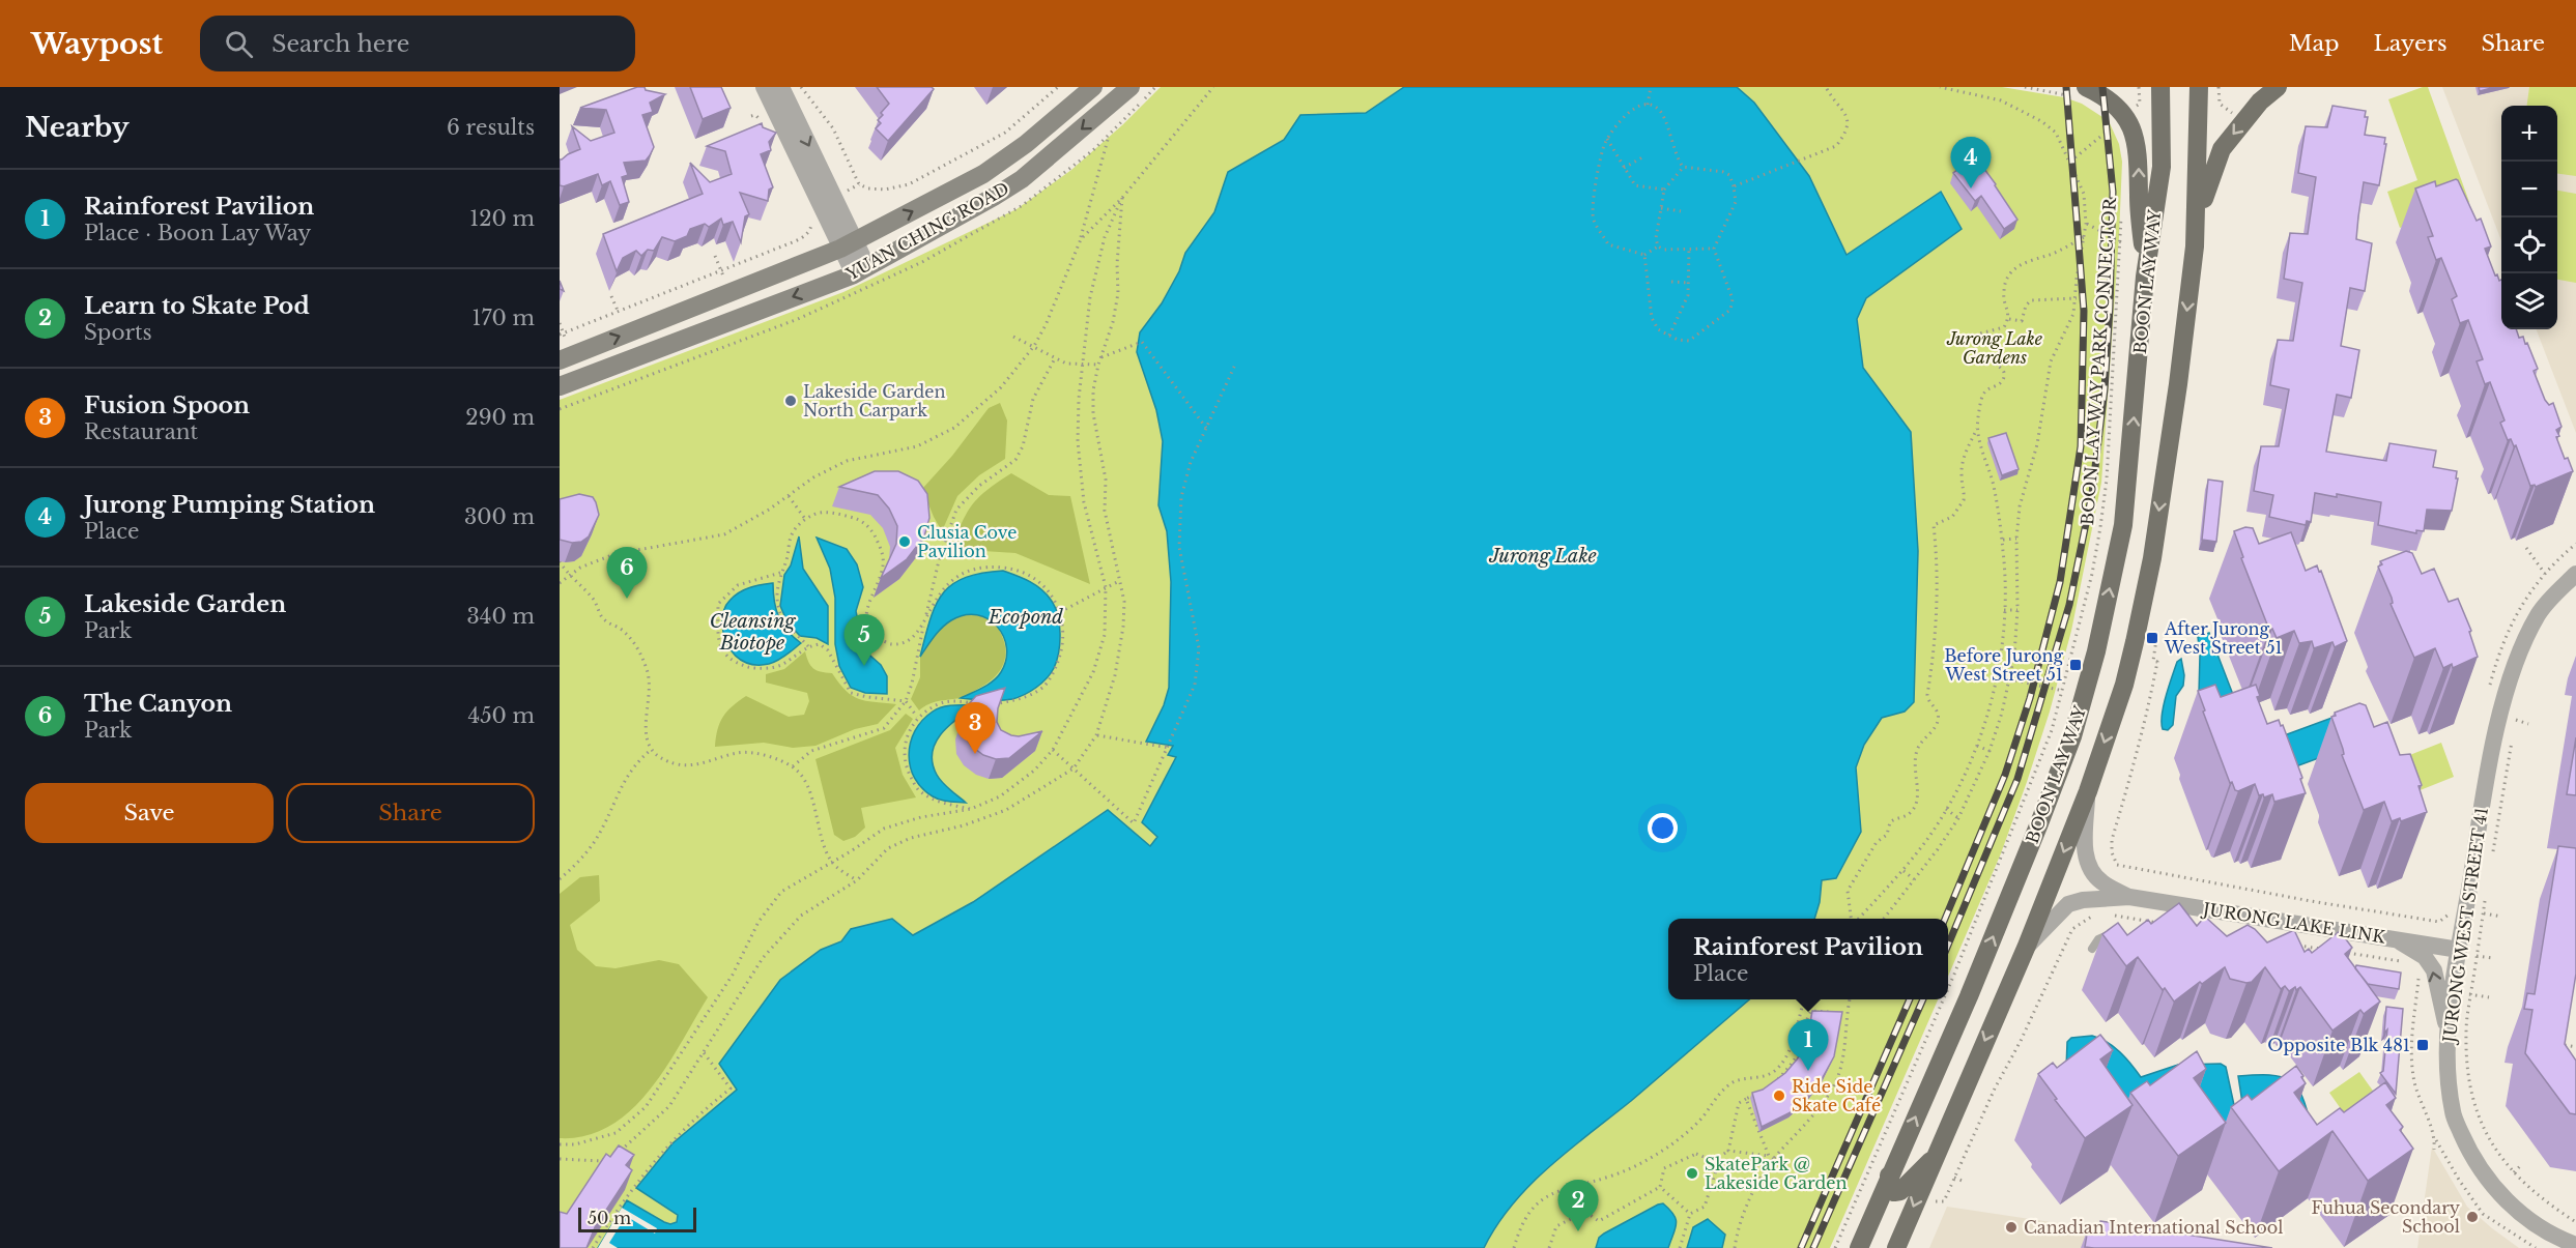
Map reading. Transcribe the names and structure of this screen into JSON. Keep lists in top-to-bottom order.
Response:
{
  "streets": {
    "main road": ["BOON LAY WAY"],
    "street": ["YUAN CHING ROAD", "JURONG LAKE LINK", "JURONG WEST STREET 41"],
    "path": ["BOON LAY WAY PARK CONNECTOR"]
  },
  "crossings": [
    ["BOON LAY WAY", "JURONG LAKE LINK"],
    ["JURONG LAKE LINK", "JURONG WEST STREET 41"]
  ],
  "water": ["Jurong Lake", "Ecopond", "Cleansing Biotope"],
  "parks": ["Jurong Lake Gardens"],
  "places": {
    "other": [
      "Lakeside Garden North Carpark",
      "Clusia Cove Pavilion",
      "Ride Side Skate Café",
      "SkatePark @ Lakeside Garden",
      "Fuhua Secondary School",
      "Canadian International School"
    ],
    "transit": ["After Jurong West Street 51", "Before Jurong West Street 51", "Opposite Blk 481"]
  },
  "scale_bar": "50 m",
  "page": {
    "header": "Waypost",
    "search": "Search here",
    "nav": ["Map", "Layers", "Share"],
    "heading": ["Nearby", "6 results"],
    "map_buttons": ["+", "−"],
    "pins": [
      "4",
      "6",
      "5",
      "3",
      "1",
      "2"
    ],
    "list": [
      {
        "mark": "1",
        "name": "Rainforest Pavilion",
        "note": "Place · Boon Lay Way",
        "value": "120 m"
      },
      {
        "mark": "2",
        "name": "Learn to Skate Pod",
        "note": "Sports",
        "value": "170 m"
      },
      {
        "mark": "3",
        "name": "Fusion Spoon",
        "note": "Restaurant",
        "value": "290 m"
      },
      {
        "mark": "4",
        "name": "Jurong Pumping Station",
        "note": "Place",
        "value": "300 m"
      },
      {
        "mark": "5",
        "name": "Lakeside Garden",
        "note": "Park",
        "value": "340 m"
      },
      {
        "mark": "6",
        "name": "The Canyon",
        "note": "Park",
        "value": "450 m"
      }
    ],
    "buttons": ["Save", "Share"],
    "popup": ["Rainforest Pavilion", "Place"],
    "scale": "50 m"
  }
}
